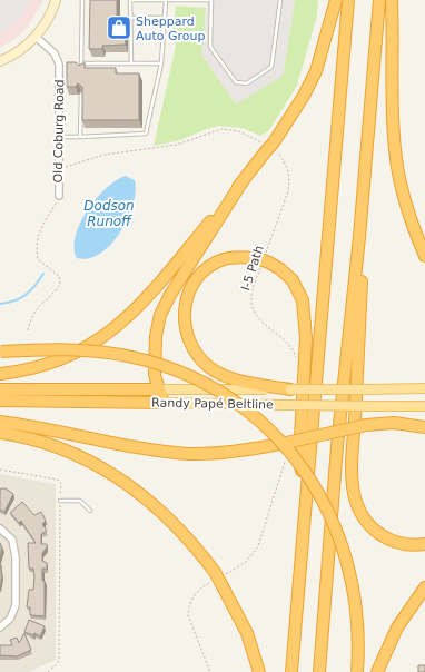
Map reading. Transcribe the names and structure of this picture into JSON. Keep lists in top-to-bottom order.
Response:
{
  "streets": {
    "highway": ["Randy Papé Beltline"],
    "street": ["Old Coburg Road"],
    "path": ["I-5 Path"]
  },
  "water": ["Dodson Runoff"],
  "places": {
    "shop": ["Sheppard Auto Group"]
  }
}
